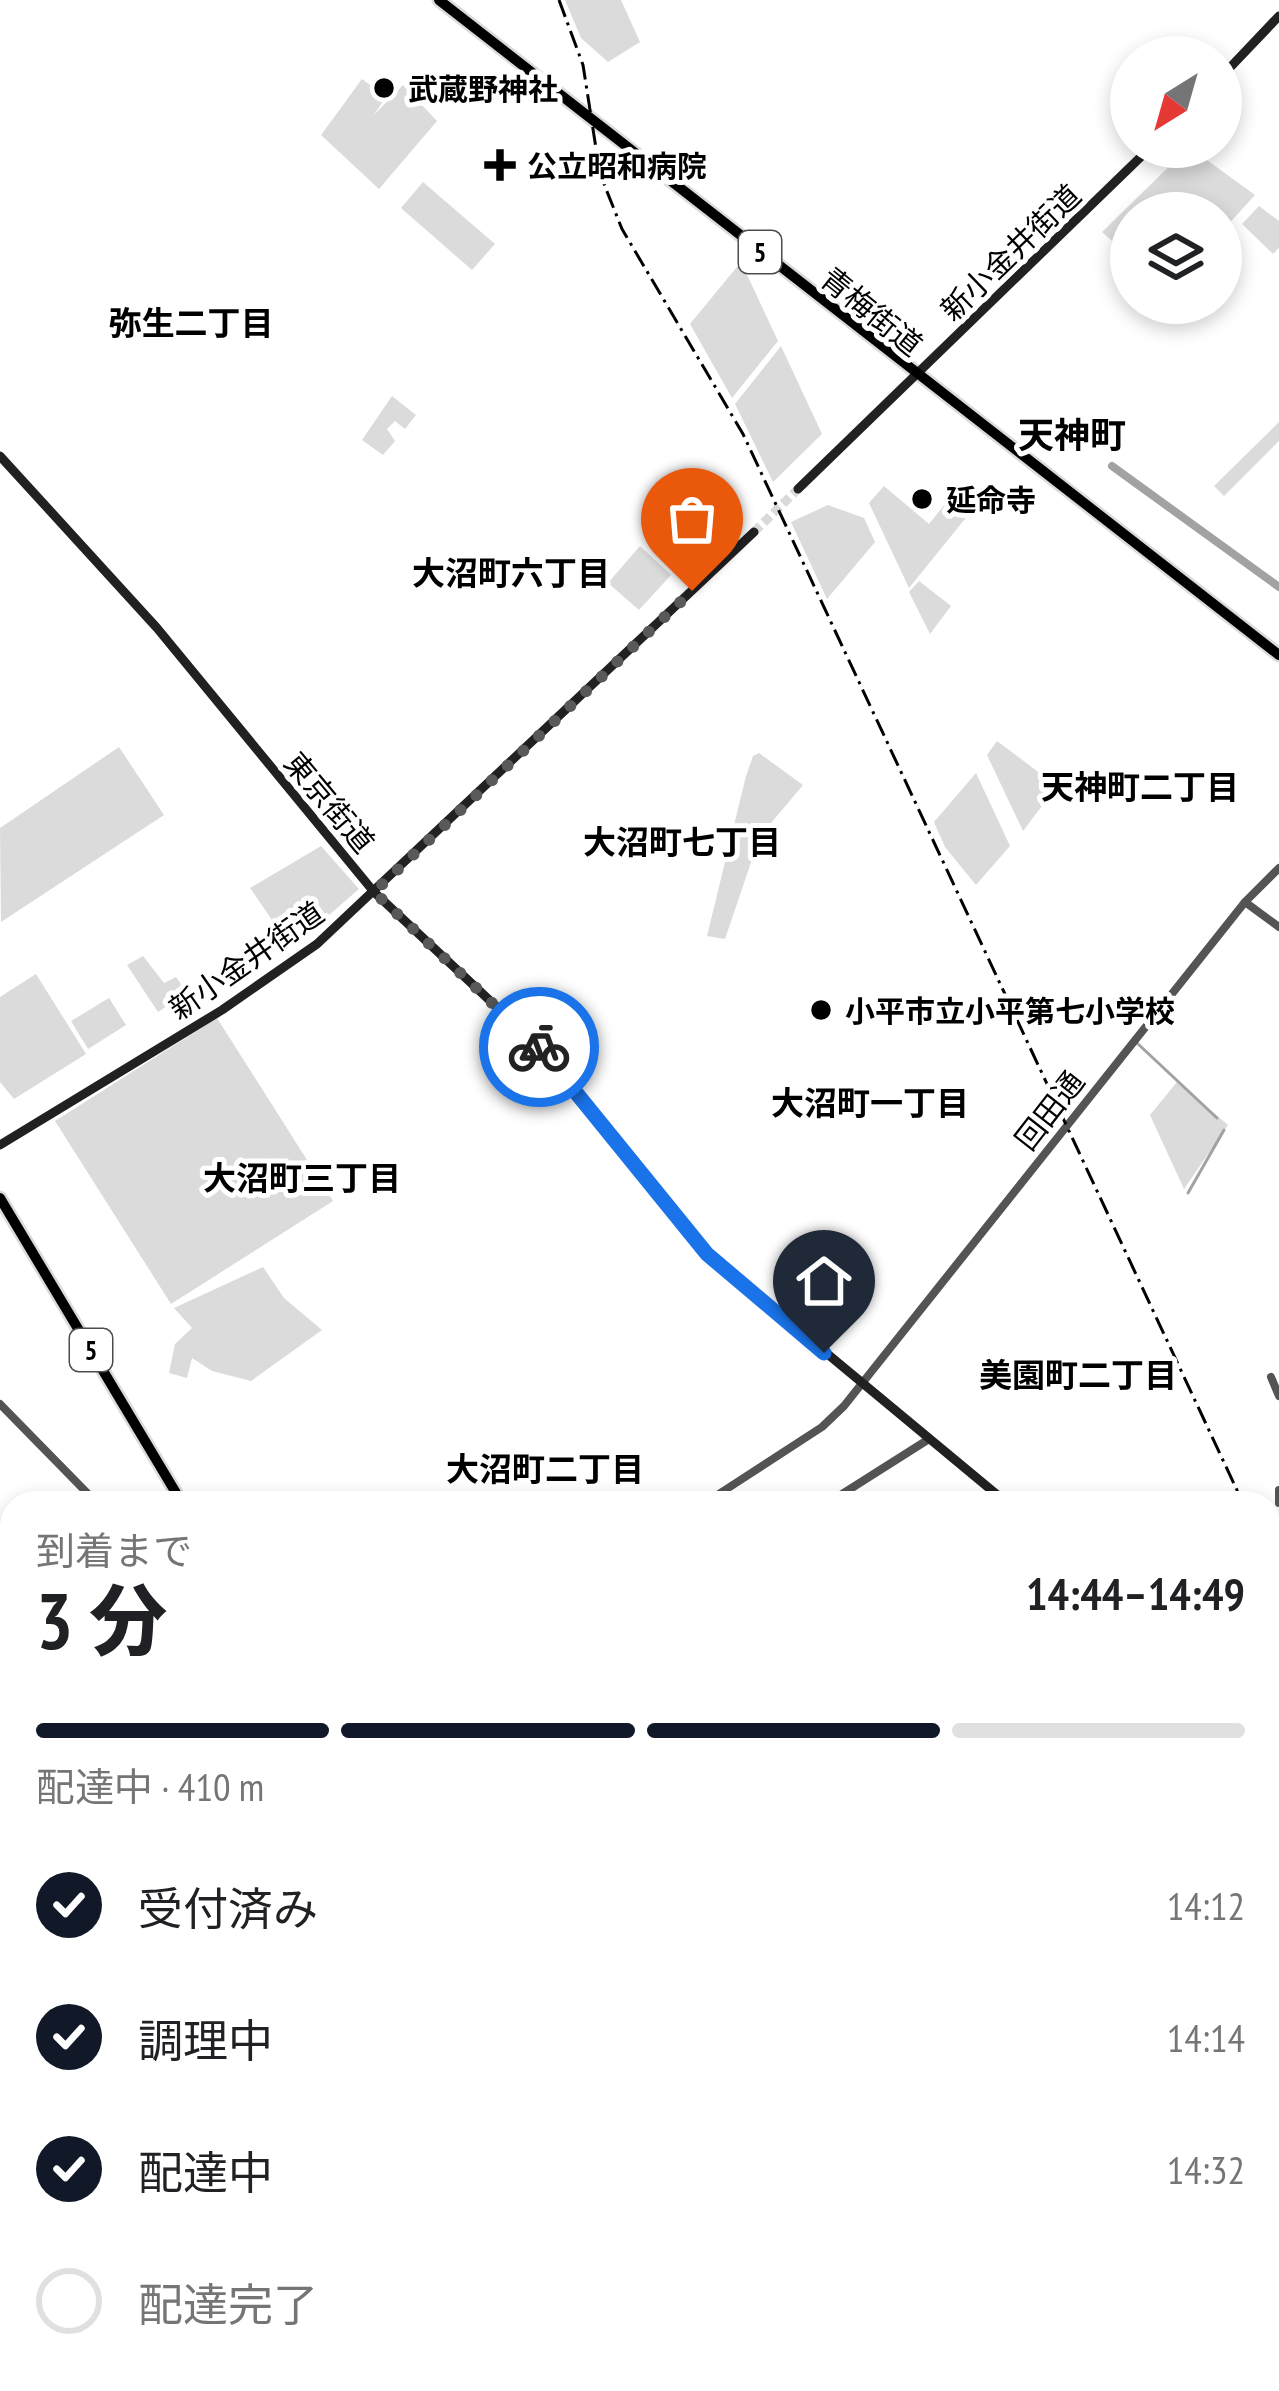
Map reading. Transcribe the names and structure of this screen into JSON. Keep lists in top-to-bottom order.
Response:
{
  "streets": {
    "main road": [
      "5",
      "新小金井街道",
      "青梅街道",
      "東京街道"
    ],
    "street": ["回田通"]
  },
  "crossings": [
    ["新小金井街道", "青梅街道"],
    ["新小金井街道", "東京街道"],
    ["東京街道", "回田通"]
  ],
  "districts": [
    "弥生二丁目",
    "天神町",
    "大沼町六丁目",
    "天神町二丁目",
    "大沼町七丁目",
    "大沼町一丁目",
    "大沼町三丁目",
    "美園町二丁目",
    "大沼町二丁目"
  ],
  "places": {
    "other": ["武蔵野神社", "延命寺", "小平市立小平第七小学校"],
    "health": ["公立昭和病院"]
  },
  "north": "bottom left",
  "page": {
    "heading": ["3 分", "到着まで", "14:44–14:49"],
    "bar": "配達中 · 410 m",
    "list": [
      ["受付済み", "14:12"],
      ["調理中", "14:14"],
      ["配達中", "14:32"],
      "配達完了"
    ]
  }
}
